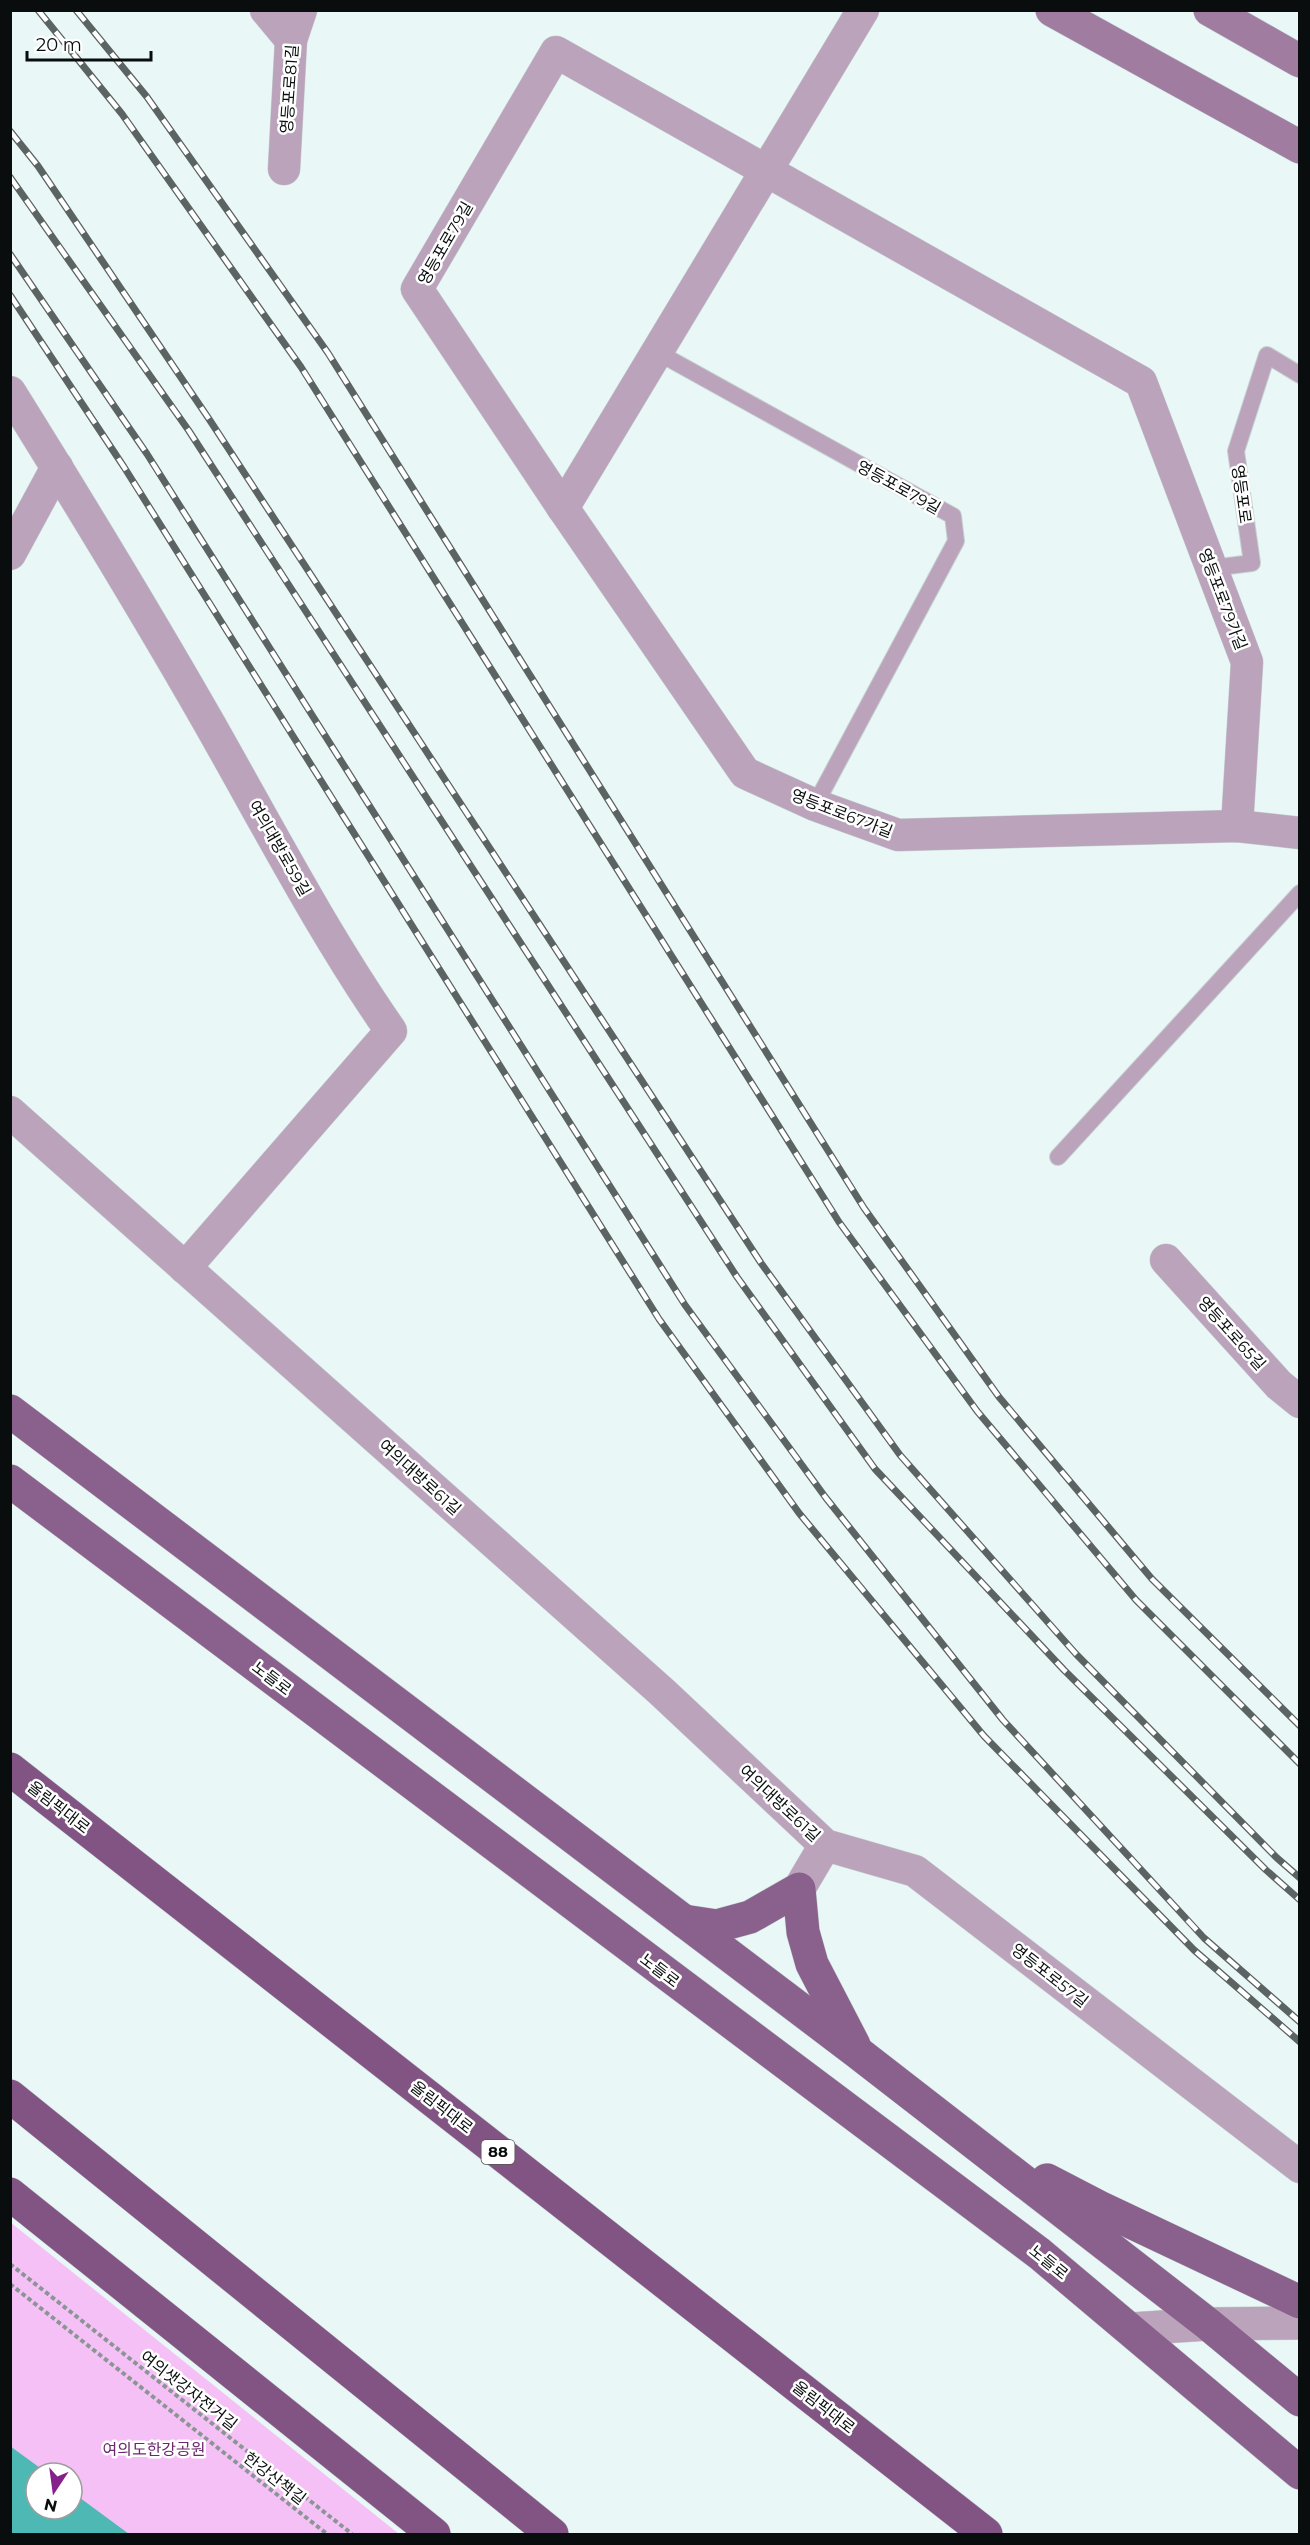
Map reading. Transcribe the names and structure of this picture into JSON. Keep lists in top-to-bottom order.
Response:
{
  "streets": {
    "highway": ["올림픽대로", "88"],
    "main road": ["노들로"],
    "street": [
      "영등포로81길",
      "영등포로79길",
      "영등포로79가길",
      "영등포로67가길",
      "여의대방로59길",
      "영등포로65길",
      "여의대방로61길",
      "영등포로57길"
    ],
    "lane": ["영등포로"],
    "path": ["여의샛강자전거길", "한강산책길"]
  },
  "crossings": [
    ["영등포로79길", "영등포로79가길"],
    ["영등포로79길", "영등포로67가길"],
    ["영등포로", "영등포로79가길"],
    ["영등포로79가길", "영등포로67가길"],
    ["여의대방로59길", "여의대방로61길"],
    ["여의대방로61길", "영등포로57길"]
  ],
  "parks": ["여의도한강공원"],
  "scale_bar": "20 m",
  "north": "bottom"
}
